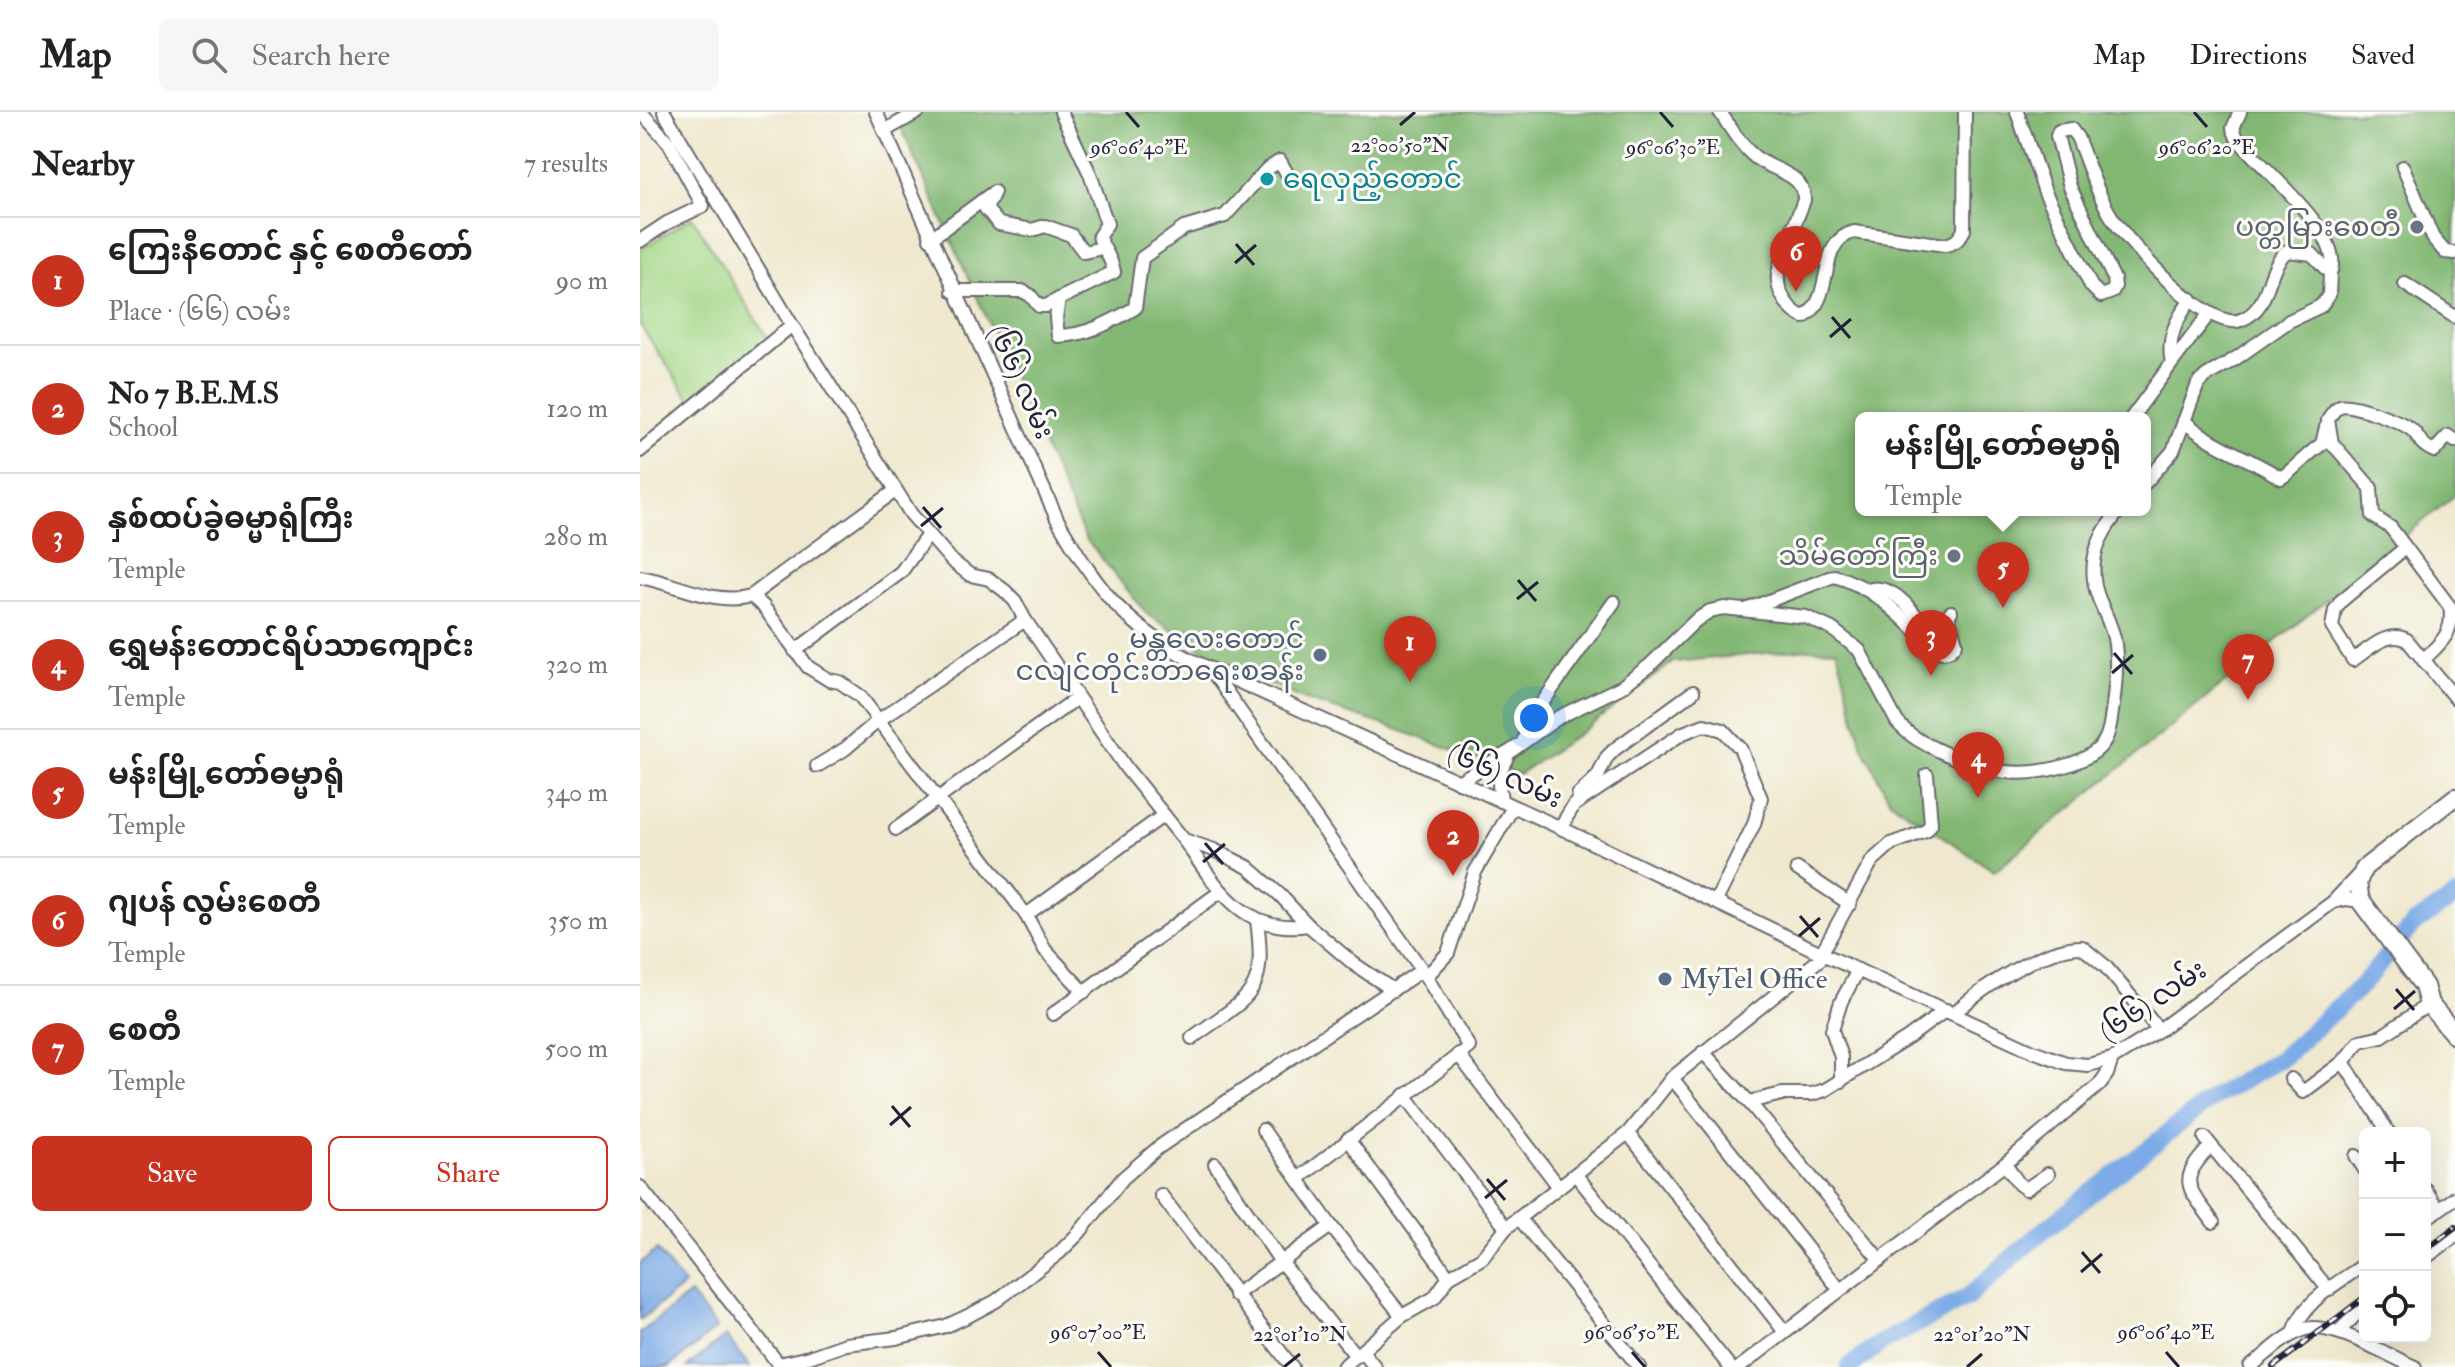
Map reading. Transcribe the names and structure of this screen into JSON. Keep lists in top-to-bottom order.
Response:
{
  "streets": {
    "street": ["(၆၆) လမ်း"]
  },
  "places": [
    "ရေလှည့်တောင်",
    "ပတ္တမြားစေတီ",
    "သိမ်တော်ကြီး",
    "မန္တလေးတောင် ငလျင်တိုင်းတာရေးစခန်း",
    "MyTel Office"
  ],
  "page": {
    "header": "Map",
    "search": "Search here",
    "nav": ["Map", "Directions", "Saved"],
    "heading": ["Nearby", "7 results"],
    "list": [
      {
        "mark": "1",
        "name": "ကြေးနီတောင် နှင့် စေတီတော်",
        "note": "Place · (၆၆) လမ်း",
        "value": "90 m"
      },
      {
        "mark": "2",
        "name": "No 7 B.E.M.S",
        "note": "School",
        "value": "120 m"
      },
      {
        "mark": "3",
        "name": "နှစ်ထပ်ခွဲဓမ္မာရုံကြီး",
        "note": "Temple",
        "value": "280 m"
      },
      {
        "mark": "4",
        "name": "ရွှေမန်းတောင်ရိပ်သာကျောင်း",
        "note": "Temple",
        "value": "320 m"
      },
      {
        "mark": "5",
        "name": "မန်းမြို့တော်ဓမ္မာရုံ",
        "note": "Temple",
        "value": "340 m"
      },
      {
        "mark": "6",
        "name": "ဂျပန် လွမ်းစေတီ",
        "note": "Temple",
        "value": "350 m"
      },
      {
        "mark": "7",
        "name": "စေတီ",
        "note": "Temple",
        "value": "500 m"
      }
    ],
    "pins": [
      "6",
      "5",
      "3",
      "1",
      "7",
      "4",
      "2"
    ],
    "popup": ["မန်းမြို့တော်ဓမ္မာရုံ", "Temple"],
    "buttons": ["Save", "Share"],
    "map_buttons": ["+", "−"]
  },
  "coordinates": [
    "22°00'50\"N",
    "96°06'20\"E",
    "96°06'40\"E",
    "96°06'30\"E",
    "96°07'00\"E",
    "96°06'50\"E",
    "22°01'10\"N",
    "22°01'20\"N"
  ]
}
